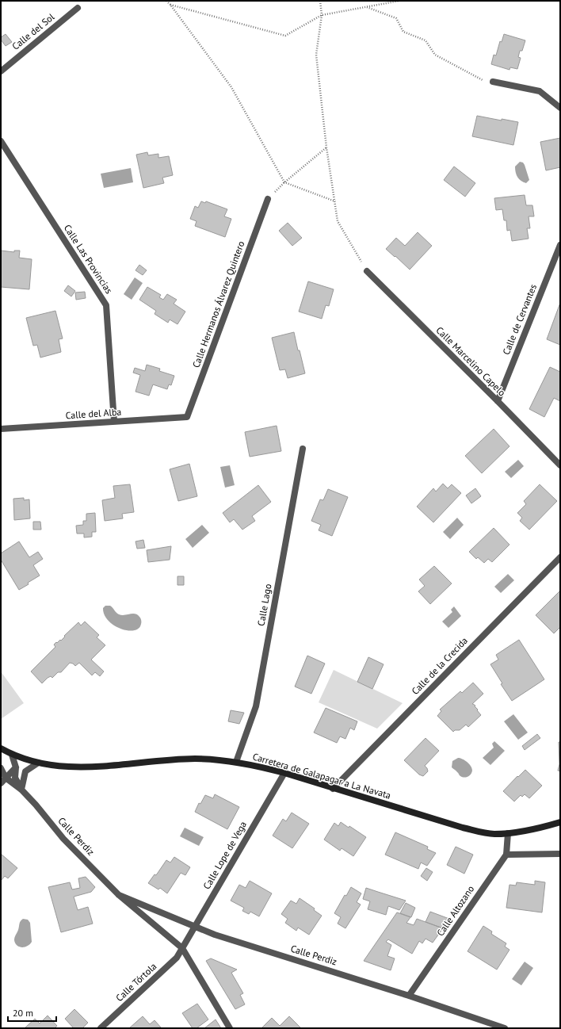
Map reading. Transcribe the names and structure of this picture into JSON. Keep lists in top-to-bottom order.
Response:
{
  "streets": {
    "main road": ["Carretera de Galapagar a La Navata"],
    "street": [
      "Calle del Sol",
      "Calle Las Provincias",
      "Calle Hermanos Álvarez Quintero",
      "Calle de Cervantes",
      "Calle Marcelino Capelo",
      "Calle del Alba",
      "Calle Lago",
      "Calle de la Crecida",
      "Calle Perdiz",
      "Calle Lope de Vega",
      "Calle Altozano",
      "Calle Tórtola"
    ]
  },
  "crossings": [
    ["Calle Las Provincias", "Calle del Alba"],
    ["Calle Hermanos Álvarez Quintero", "Calle del Alba"],
    ["Calle de Cervantes", "Calle Marcelino Capelo"],
    ["Calle Lago", "Carretera de Galapagar a La Navata"],
    ["Calle de la Crecida", "Carretera de Galapagar a La Navata"],
    ["Carretera de Galapagar a La Navata", "Calle Perdiz"],
    ["Carretera de Galapagar a La Navata", "Calle Lope de Vega"],
    ["Carretera de Galapagar a La Navata", "Calle Altozano"],
    ["Calle Perdiz", "Calle Lope de Vega"],
    ["Calle Perdiz", "Calle Altozano"],
    ["Calle Perdiz", "Calle Tórtola"],
    ["Calle Lope de Vega", "Calle Tórtola"]
  ],
  "scale_bar": "20 m"
}
